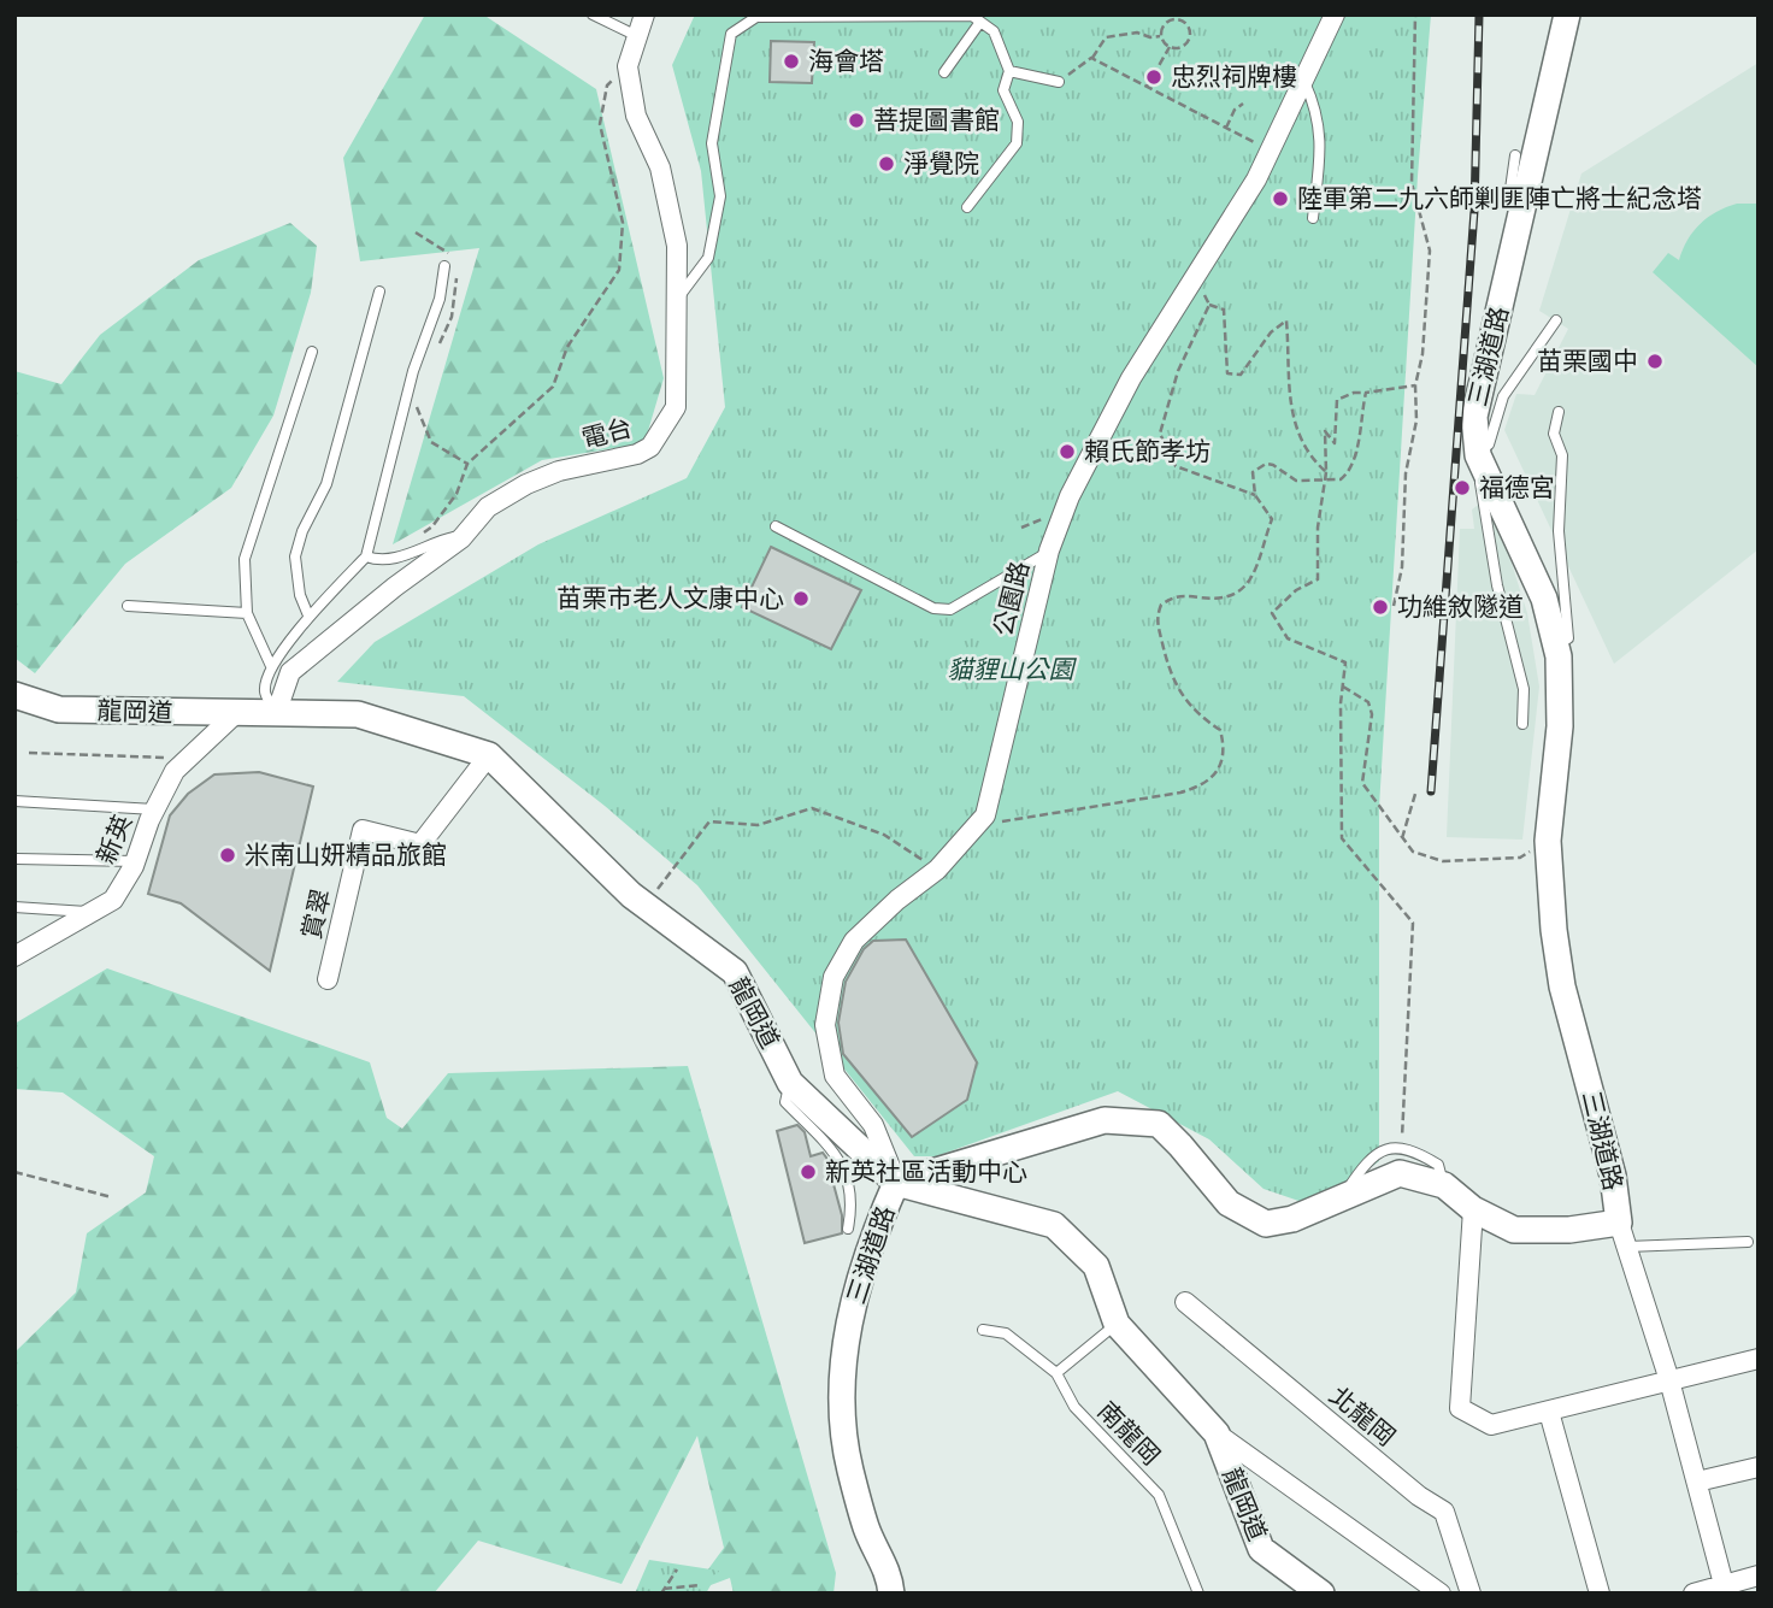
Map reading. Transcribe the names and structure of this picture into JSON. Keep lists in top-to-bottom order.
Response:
{
  "streets": {
    "street": [
      "三湖道路",
      "電台",
      "公園路",
      "龍岡道",
      "新英",
      "賞翠",
      "北龍岡"
    ],
    "lane": ["南龍岡"]
  },
  "crossings": [
    ["三湖道路", "公園路"],
    ["三湖道路", "龍岡道"],
    ["電台", "龍岡道"],
    ["公園路", "龍岡道"],
    ["龍岡道", "新英"],
    ["龍岡道", "賞翠"]
  ],
  "parks": ["貓貍山公園"],
  "places": [
    "海會塔",
    "忠烈祠牌樓",
    "菩提圖書館",
    "淨覺院",
    "陸軍第二九六師剿匪陣亡將士紀念塔",
    "苗栗國中",
    "賴氏節孝坊",
    "福德宮",
    "苗栗市老人文康中心",
    "功維敘隧道",
    "米南山妍精品旅館",
    "新英社區活動中心"
  ]
}
